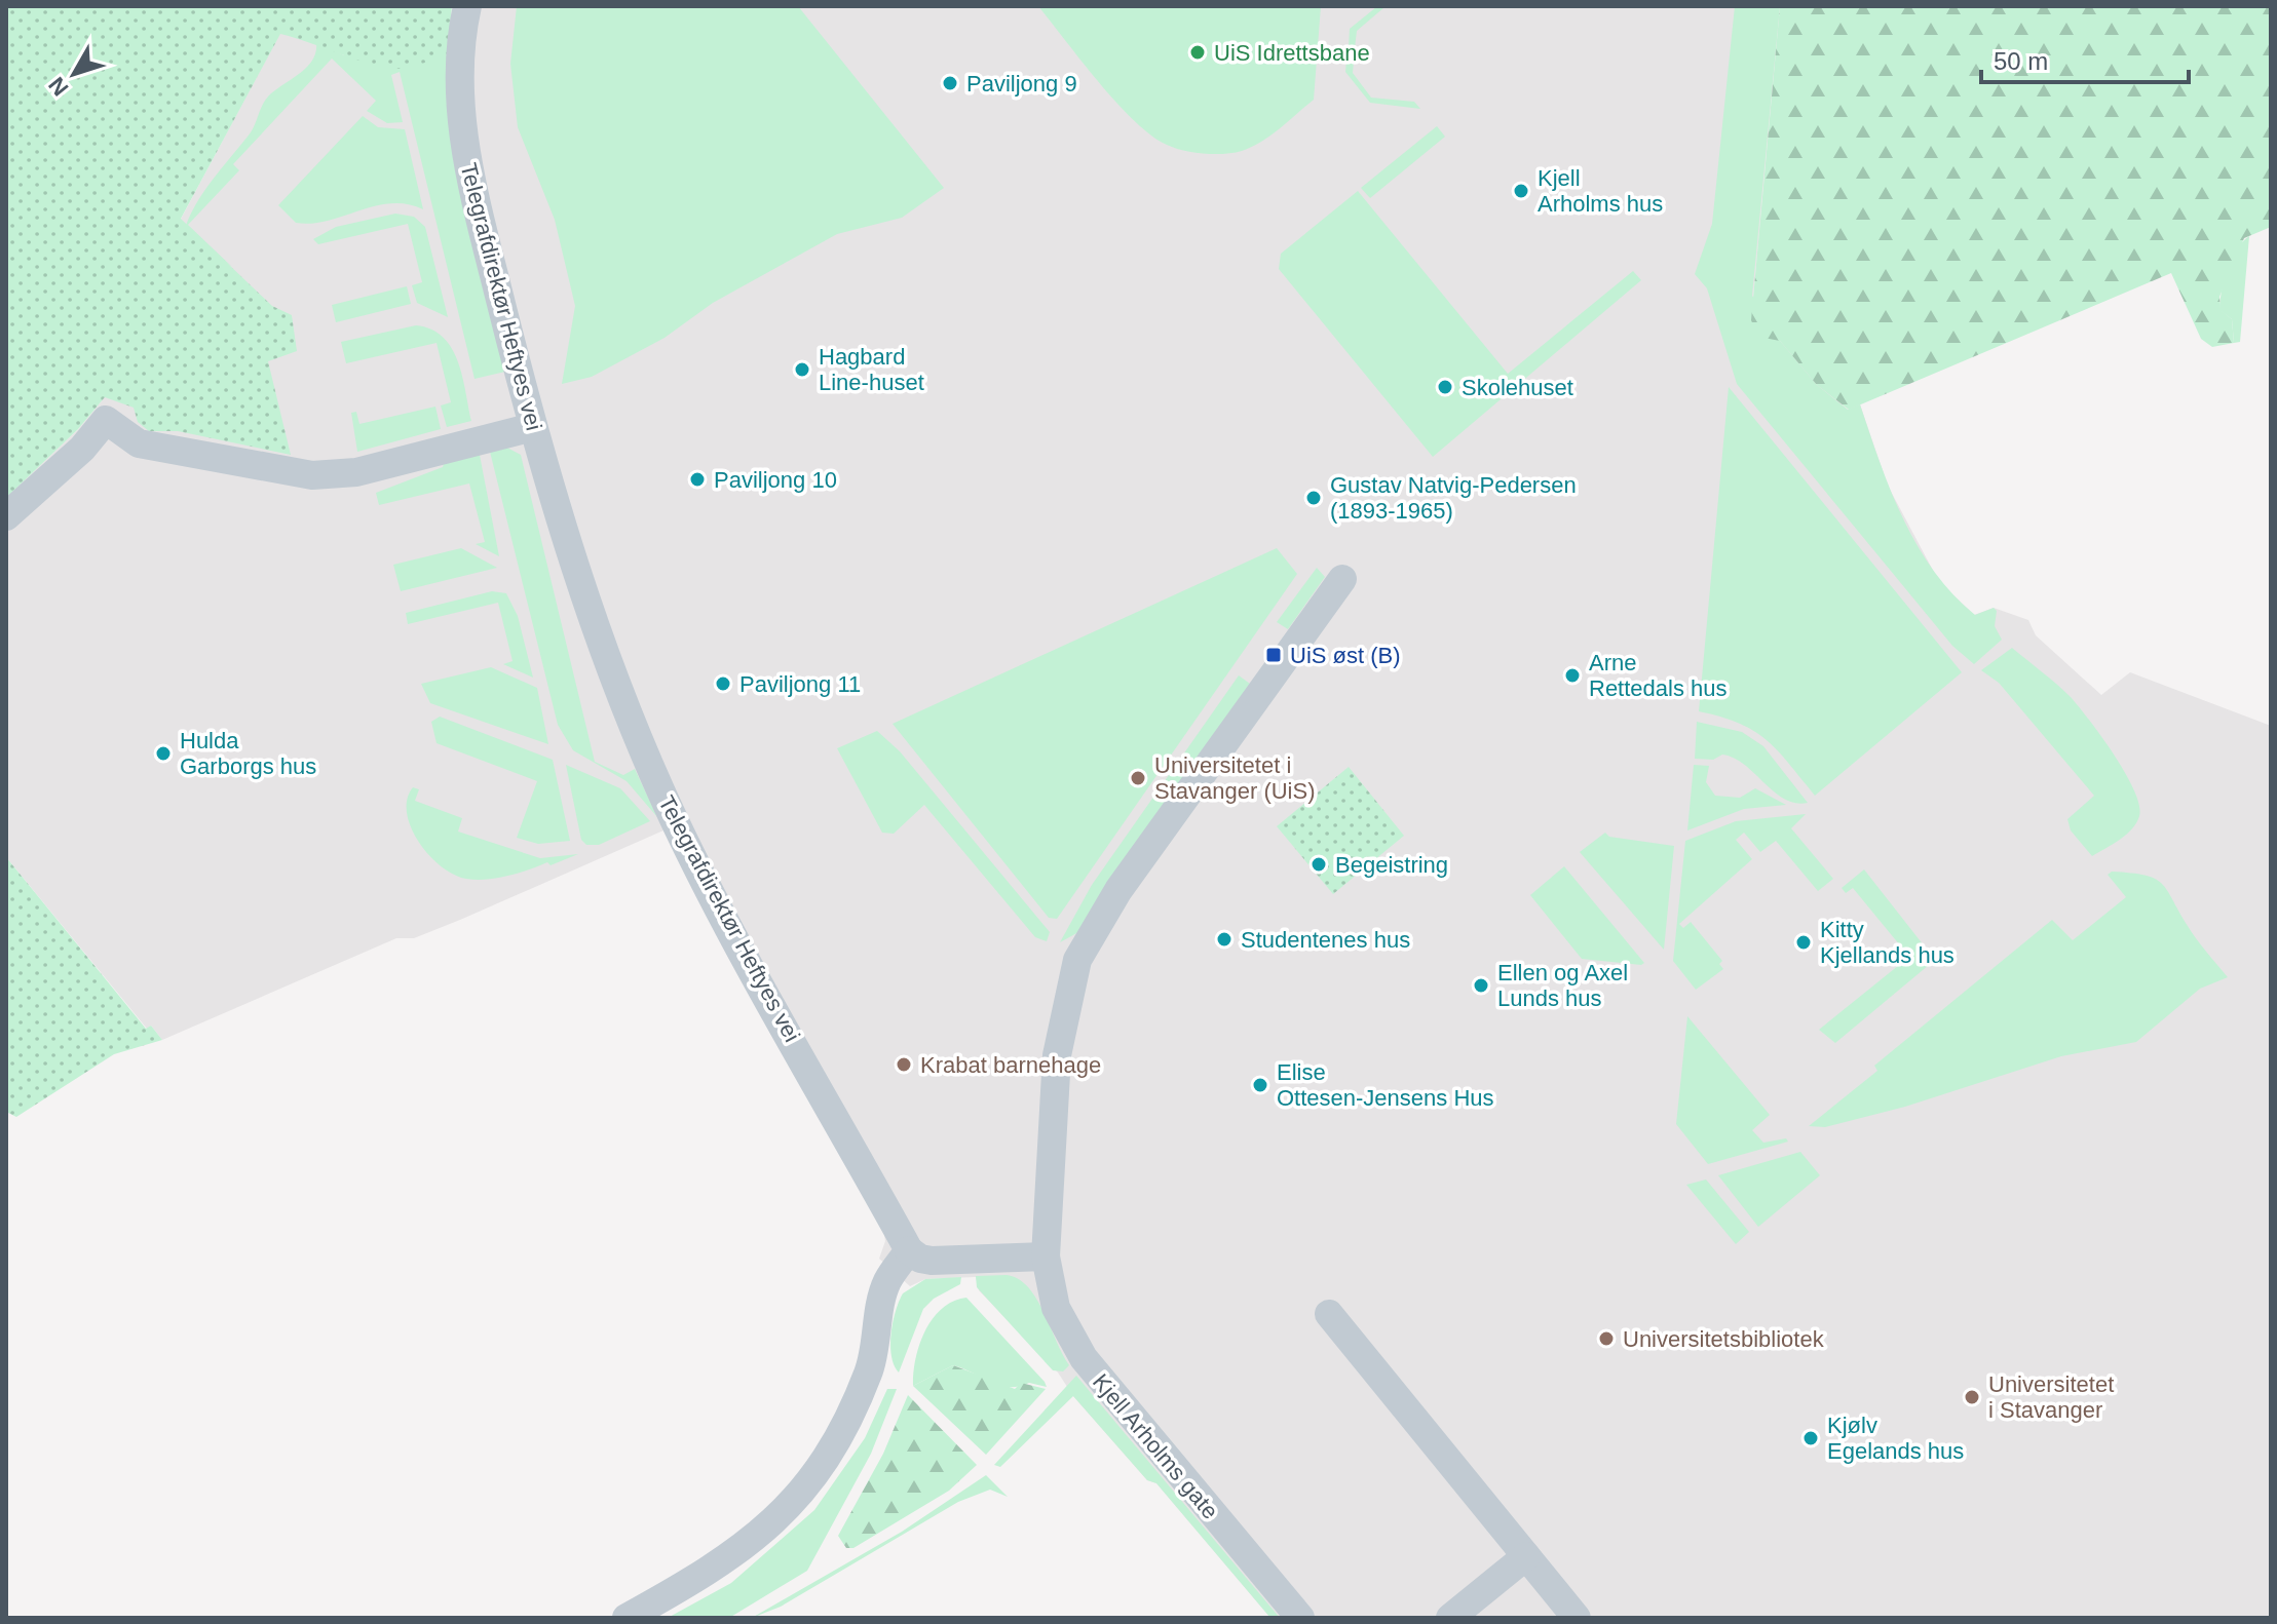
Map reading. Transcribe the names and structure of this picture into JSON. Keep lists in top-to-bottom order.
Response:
{
  "streets": {
    "street": ["Telegrafdirektør Heftyes vei", "Kjell Arholms gate"]
  },
  "places": {
    "other": [
      "UiS Idrettsbane",
      "Paviljong 9",
      "Kjell Arholms hus",
      "Hagbard Line-huset",
      "Skolehuset",
      "Paviljong 10",
      "Gustav Natvig-Pedersen (1893-1965)",
      "Arne Rettedals hus",
      "Paviljong 11",
      "Hulda Garborgs hus",
      "Universitetet i Stavanger (UiS)",
      "Begeistring",
      "Studentenes hus",
      "Kitty Kjellands hus",
      "Ellen og Axel Lunds hus",
      "Krabat barnehage",
      "Elise Ottesen-Jensens Hus",
      "Universitetsbibliotek",
      "Universitetet i Stavanger",
      "Kjølv Egelands hus"
    ],
    "transit": ["UiS øst (B)"]
  },
  "scale_bar": "50 m",
  "north": "bottom left"
}
